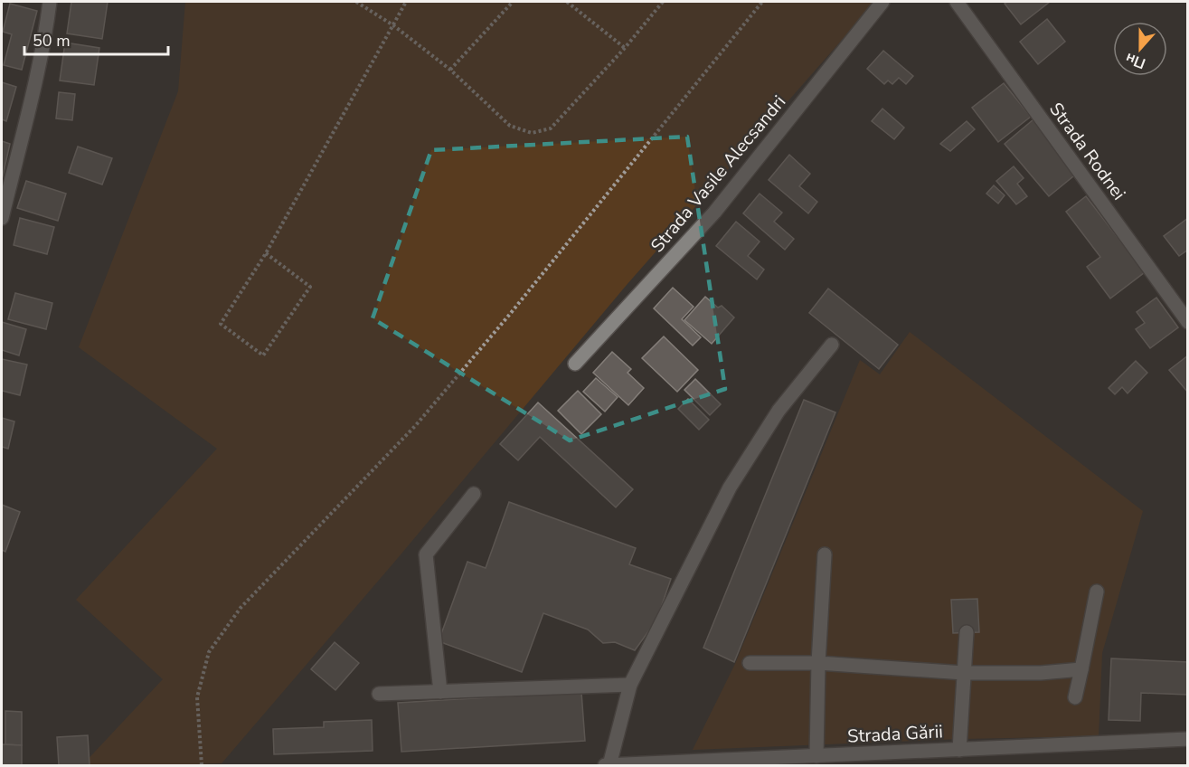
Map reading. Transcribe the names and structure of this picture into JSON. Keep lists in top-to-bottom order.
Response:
{
  "streets": {
    "street": ["Strada Rodnei", "Strada Vasile Alecsandri", "Strada Gării"]
  },
  "scale_bar": "50 m",
  "north": "bottom"
}
